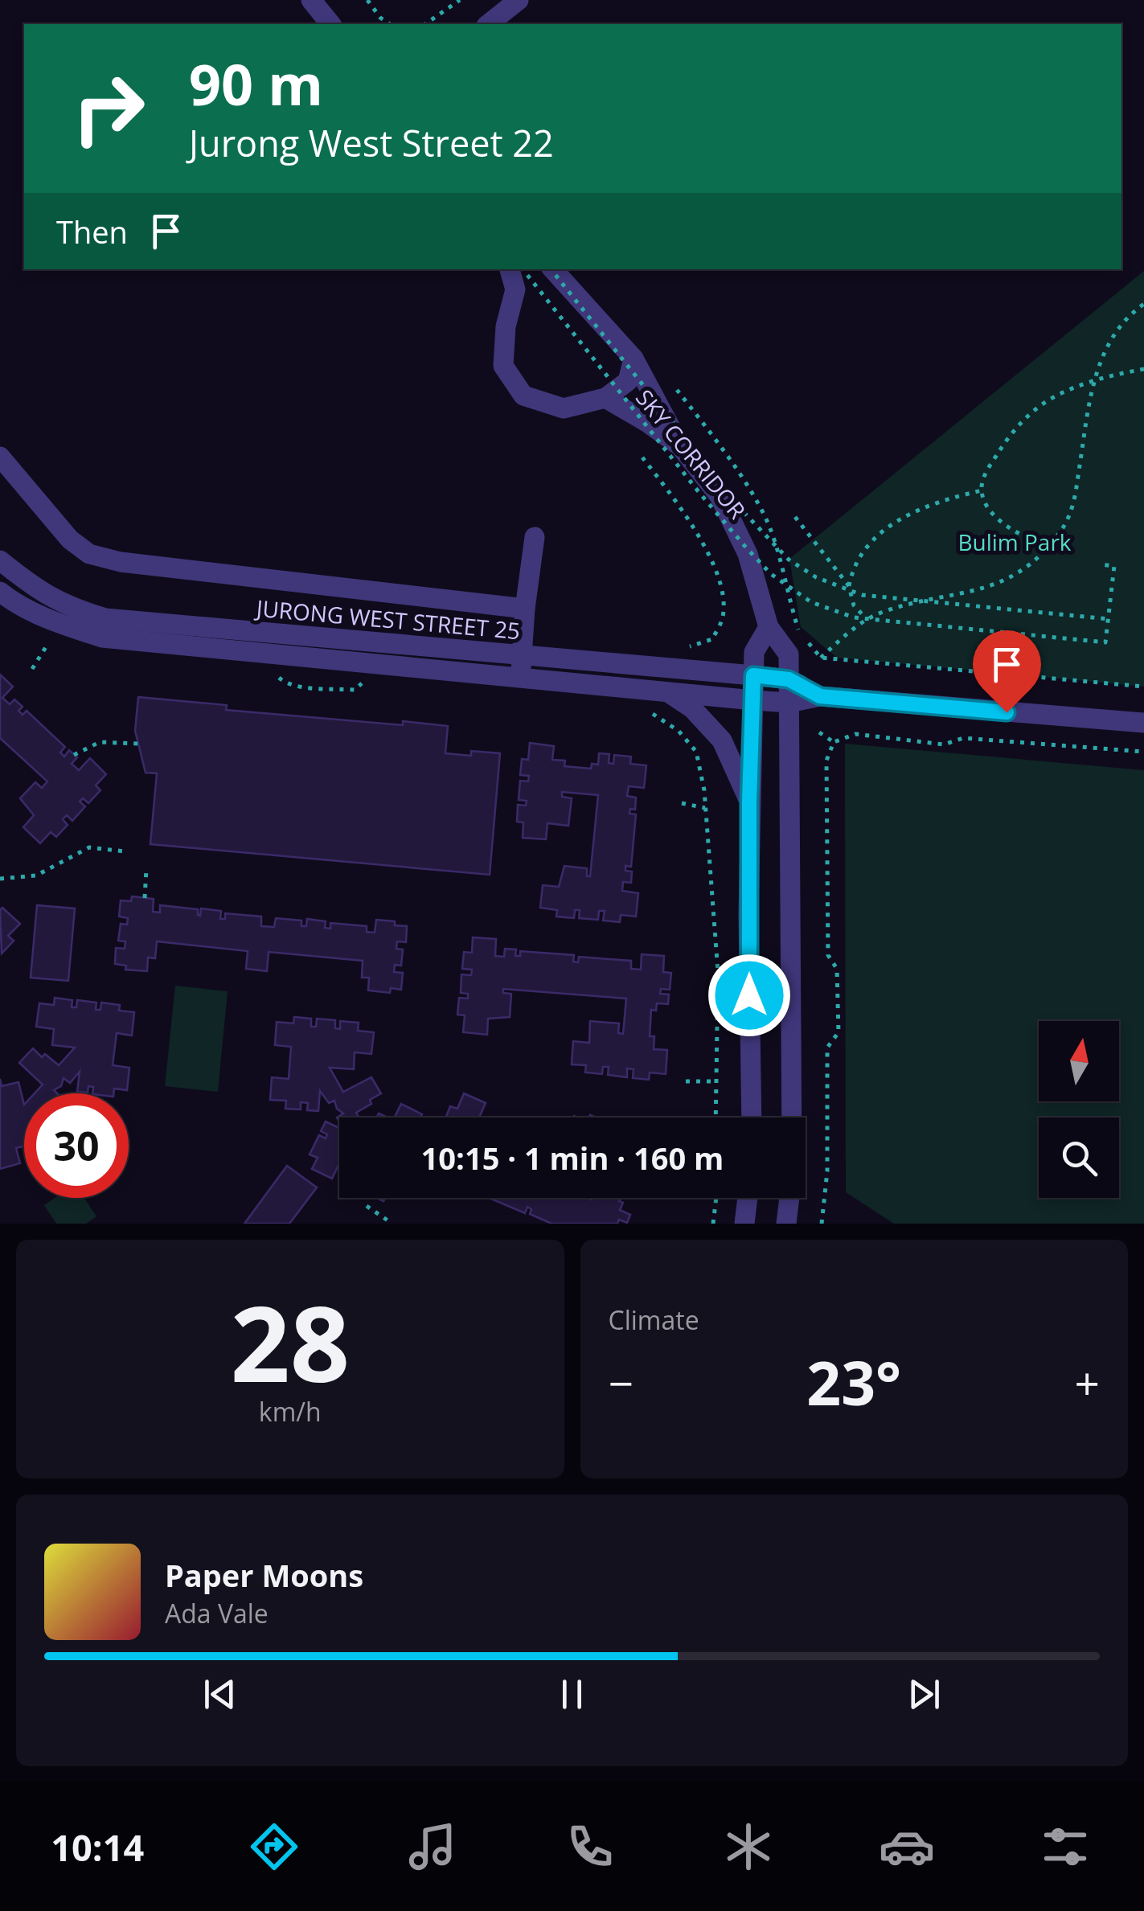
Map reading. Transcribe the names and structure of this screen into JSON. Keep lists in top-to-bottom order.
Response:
{
  "streets": {
    "street": ["JURONG WEST STREET 25"],
    "path": ["SKY CORRIDOR"]
  },
  "parks": ["Bulim Park"],
  "north": "top",
  "page": {
    "turn": ["90 m", "Jurong West Street 22"],
    "then": "Then",
    "limit": "30",
    "trip": "10:15 · 1 min · 160 m",
    "tile": [
      ["28", "km/h"],
      "Climate"
    ],
    "heat": ["−", "23°", "+"],
    "song": ["Paper Moons", "Ada Vale"],
    "tabs": "10:14"
  }
}
